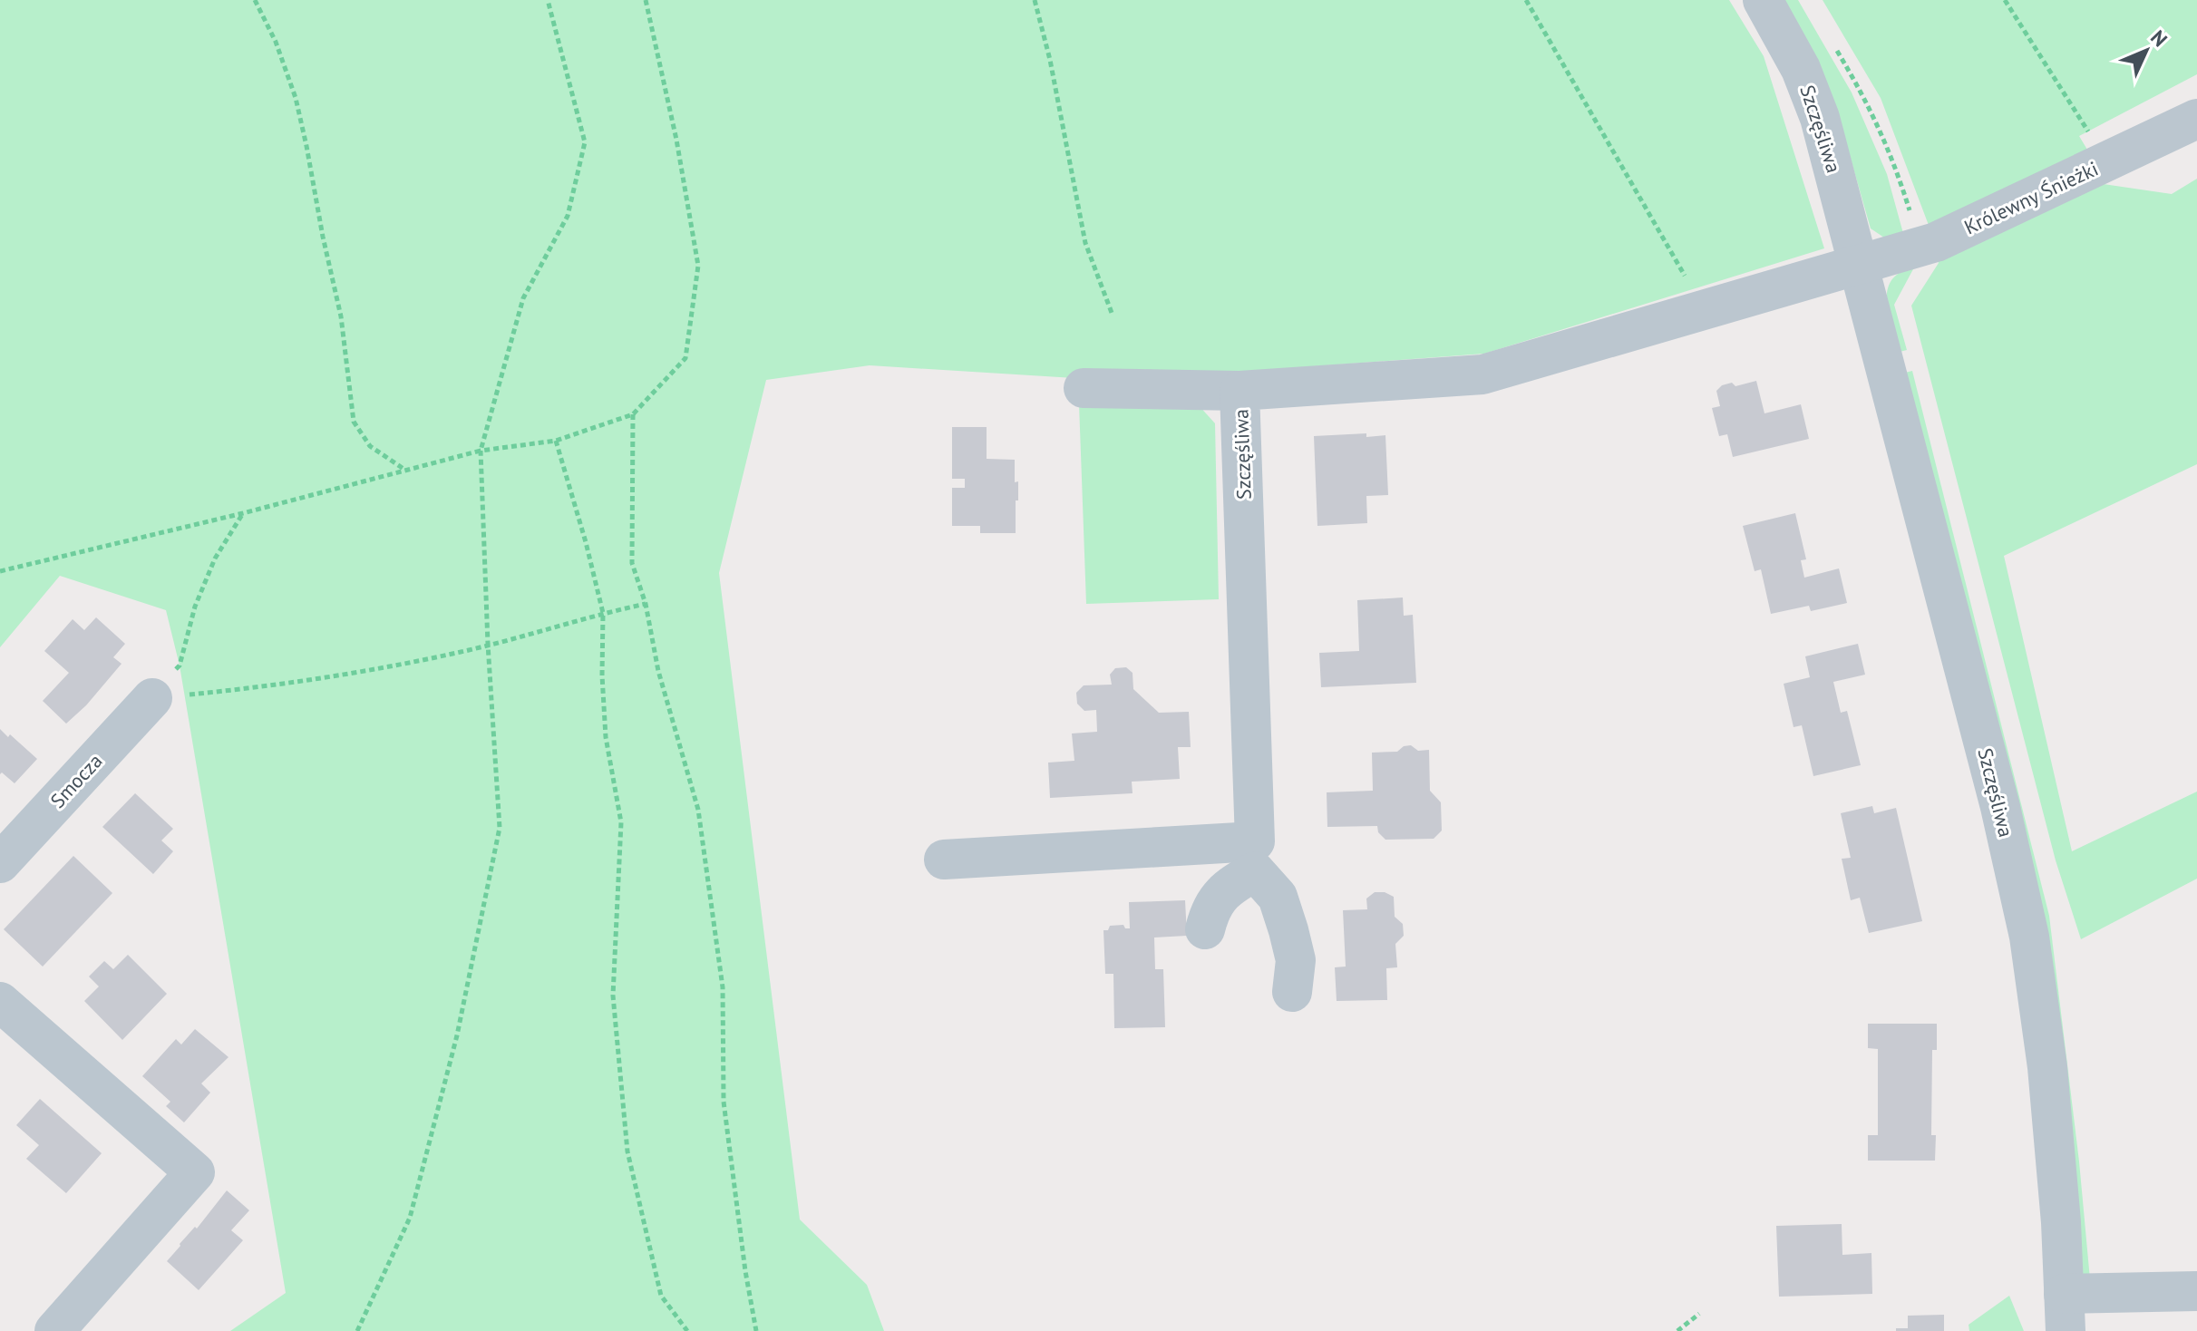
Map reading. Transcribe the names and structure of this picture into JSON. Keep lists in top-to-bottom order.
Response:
{
  "streets": {
    "street": ["Szczęśliwa", "Królewny Śnieżki", "Smocza"]
  },
  "crossings": [
    ["Szczęśliwa", "Królewny Śnieżki"]
  ],
  "north": "top right"
}
